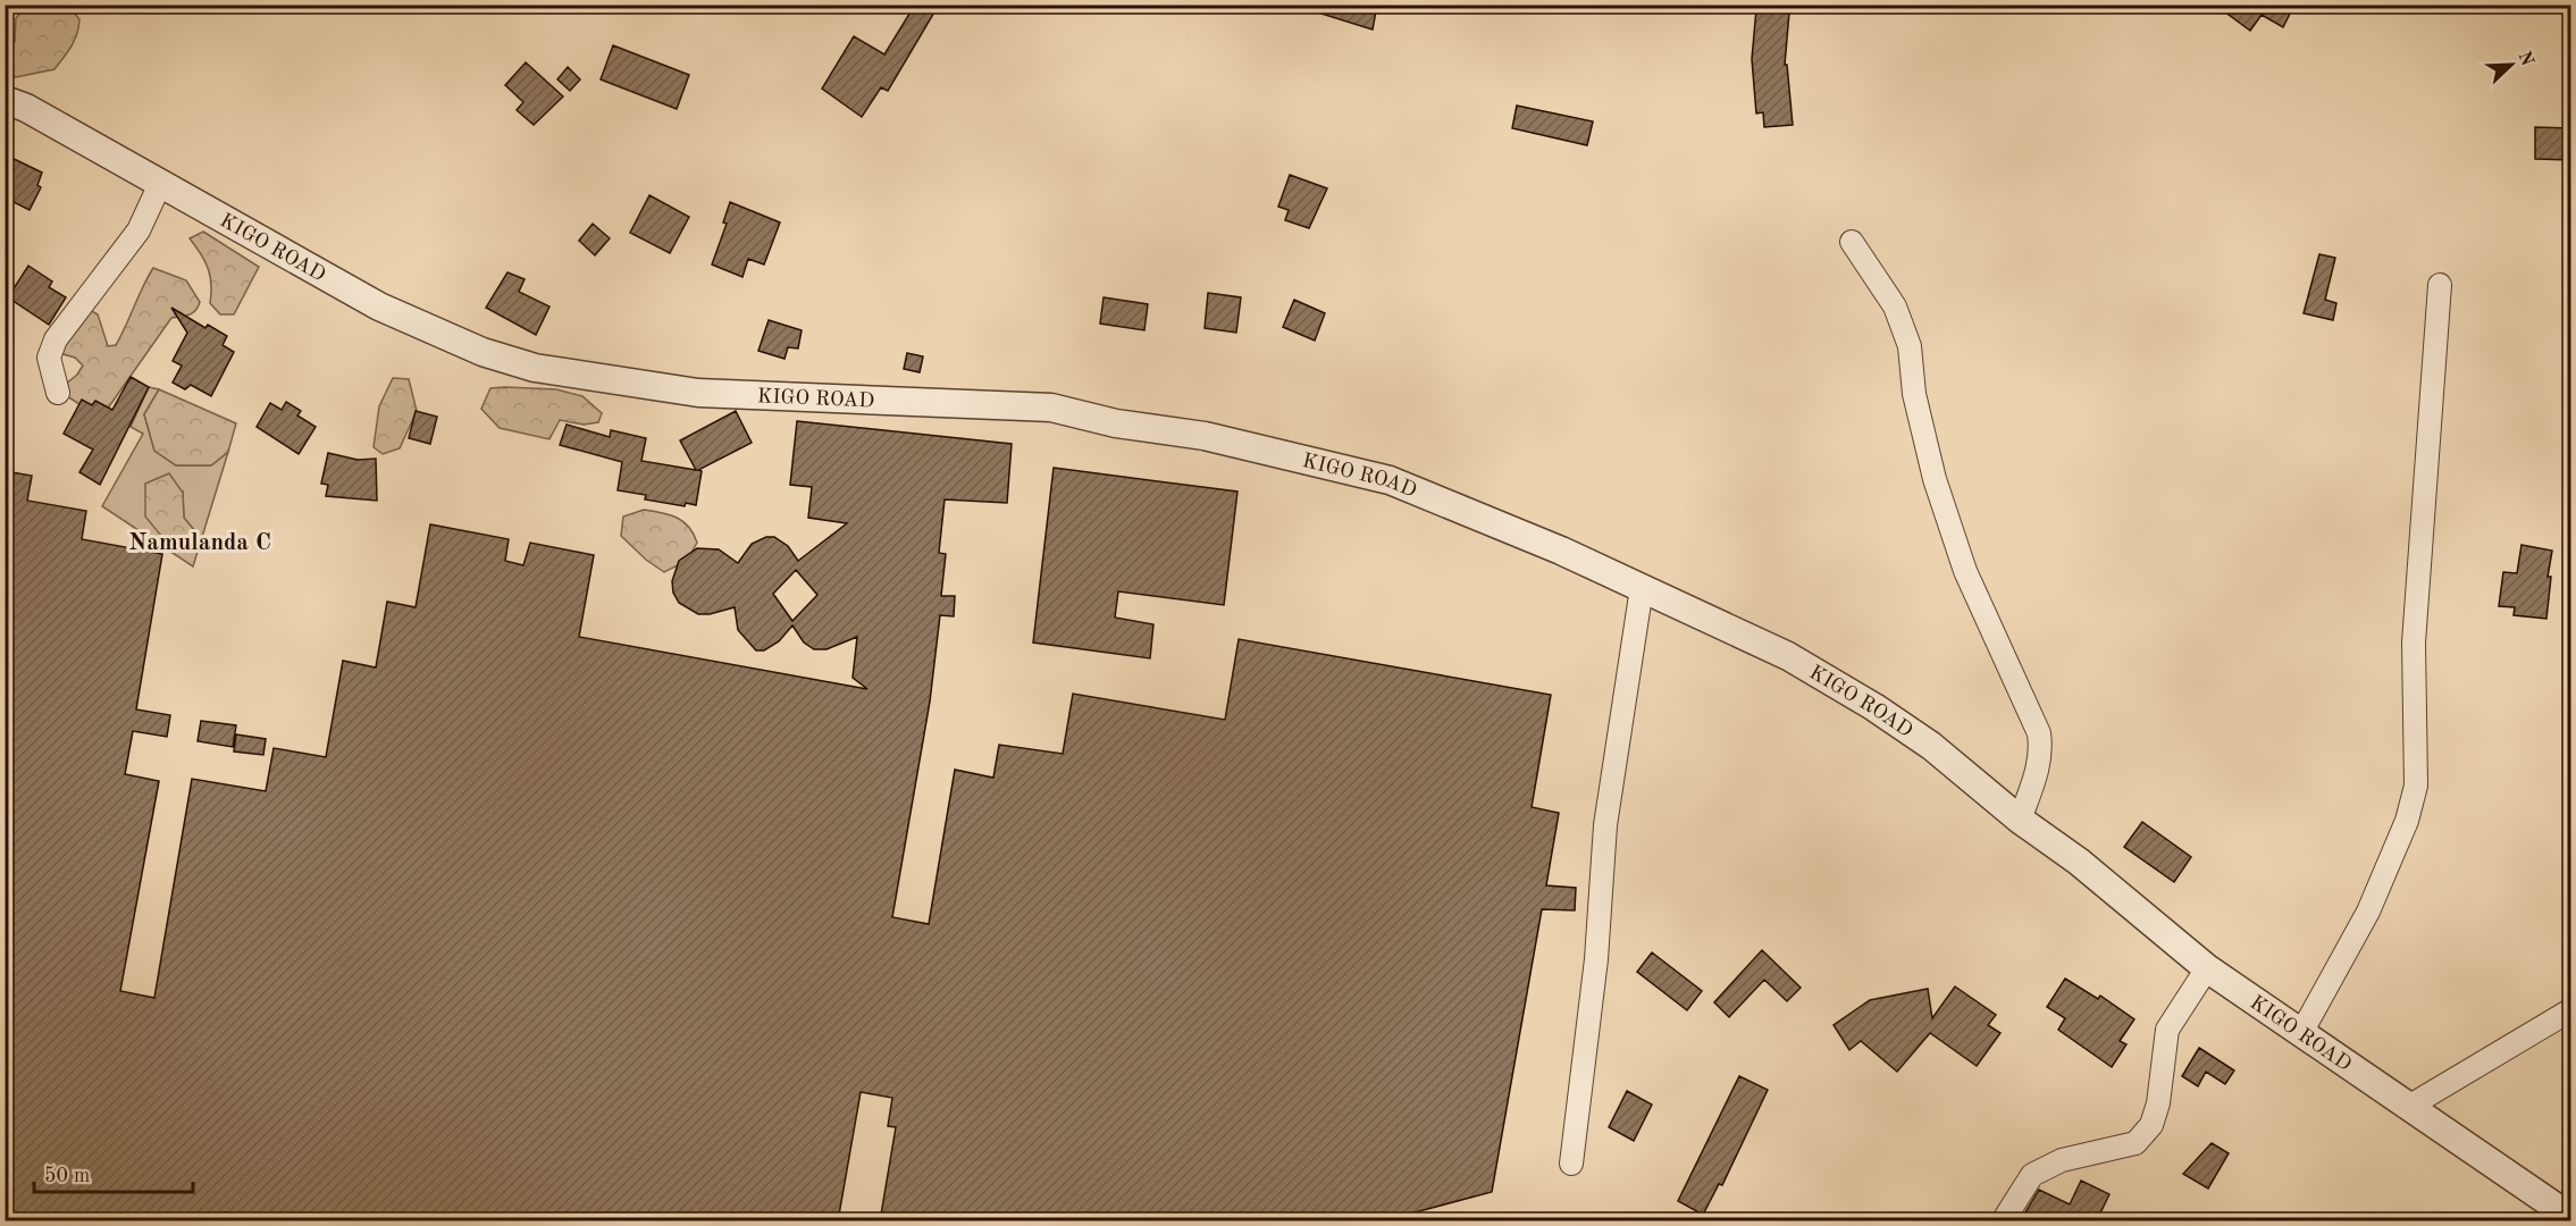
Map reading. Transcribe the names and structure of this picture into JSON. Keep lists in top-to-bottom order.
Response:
{
  "streets": {
    "street": ["KIGO ROAD"]
  },
  "districts": ["Namulanda C"],
  "scale_bar": "50 m",
  "north": "top right"
}
